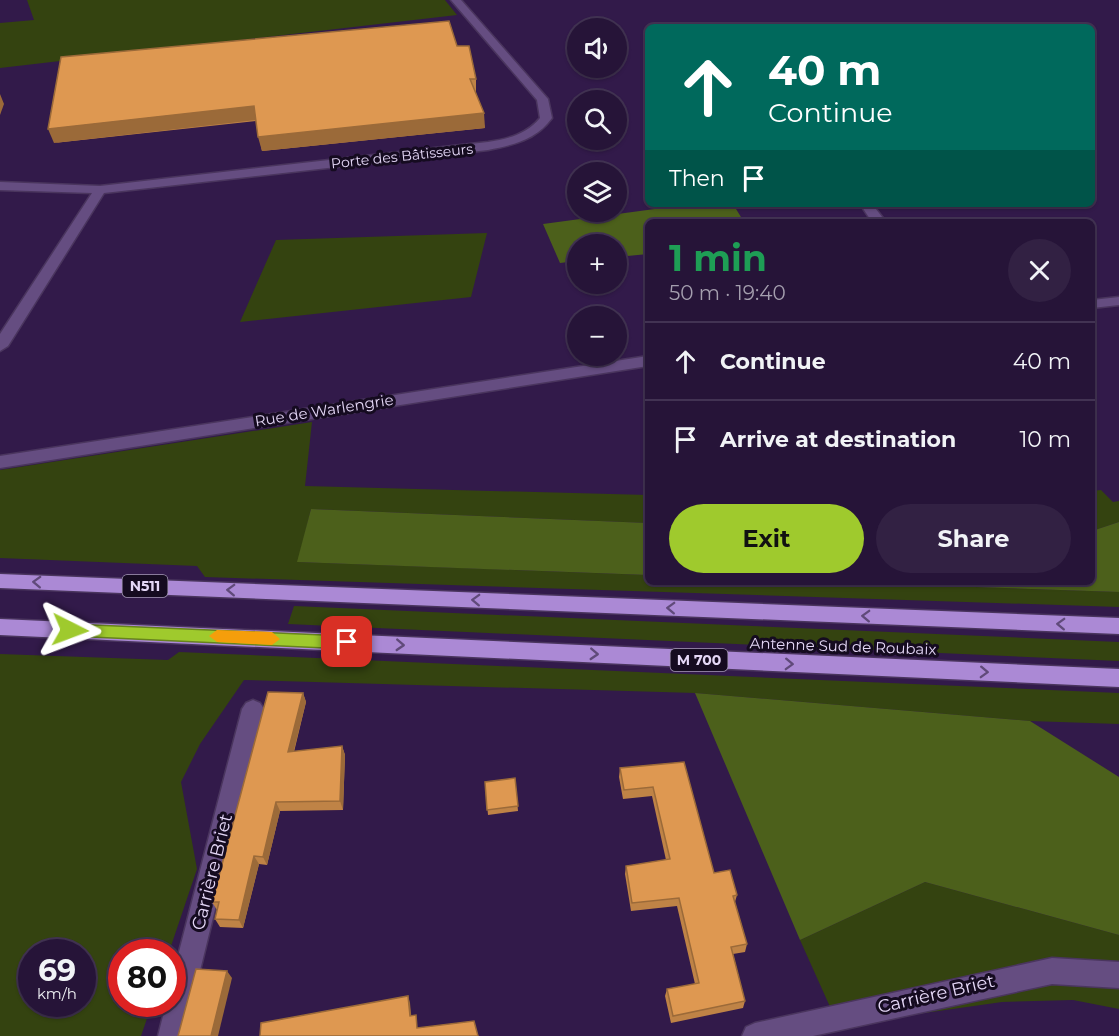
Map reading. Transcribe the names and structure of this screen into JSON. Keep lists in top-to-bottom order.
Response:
{
  "streets": {
    "highway": ["N511", "Antenne Sud de Roubaix", "M 700"],
    "street": ["Porte des Bâtisseurs", "Rue de Warlengrie", "Carrière Briet"]
  },
  "page": {
    "map_buttons": ["+", "−"],
    "turn": ["40 m", "Continue"],
    "then": "Then",
    "heading": ["1 min", "50 m · 19:40"],
    "list": [
      {
        "name": "Continue",
        "value": "40 m"
      },
      {
        "name": "Arrive at destination",
        "value": "10 m"
      }
    ],
    "buttons": ["Exit", "Share"],
    "speed": "69 km/h",
    "limit": "80"
  }
}
